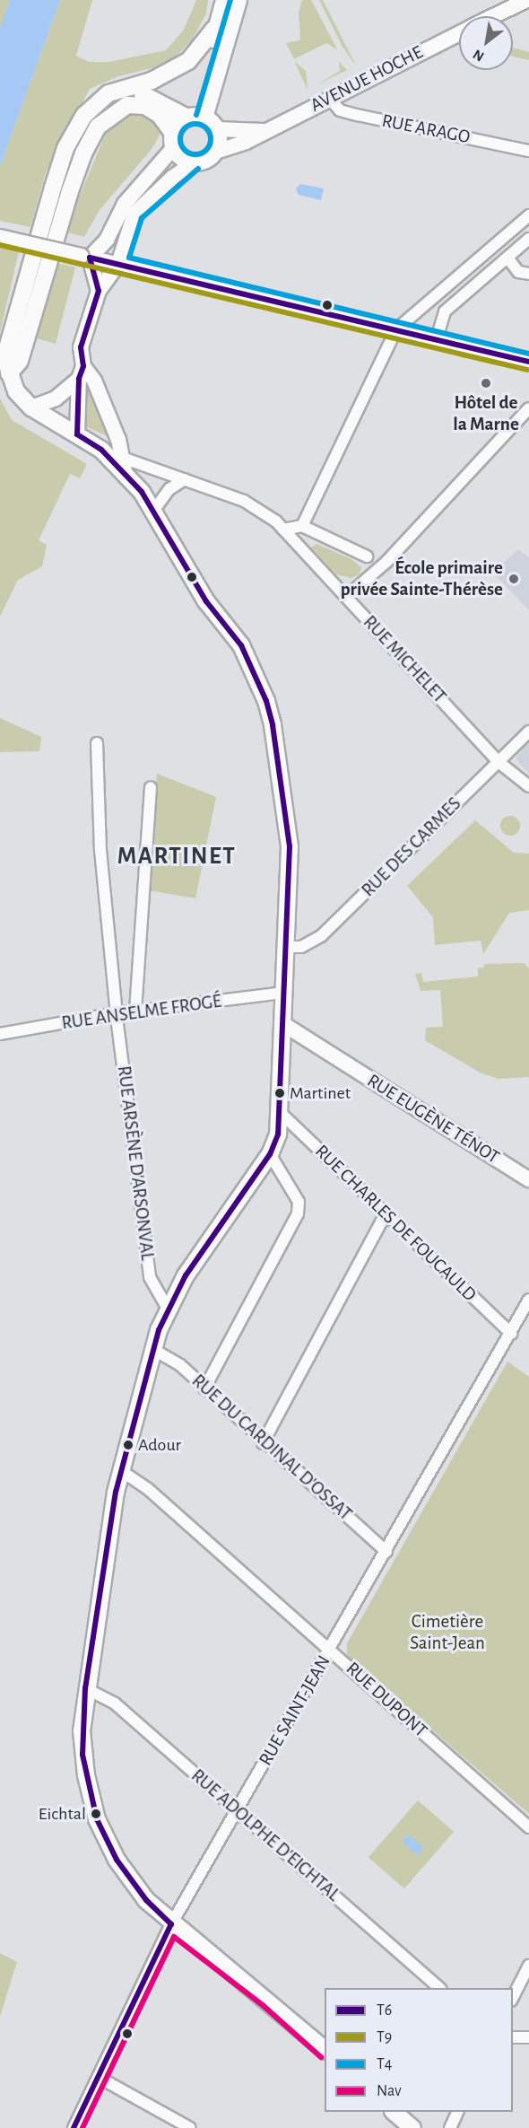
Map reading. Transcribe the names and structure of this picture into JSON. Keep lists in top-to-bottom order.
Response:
{
  "streets": {
    "main road": ["AVENUE HOCHE", "RUE EUGÈNE TÉNOT"],
    "street": [
      "RUE ARAGO",
      "RUE MICHELET",
      "RUE DES CARMES",
      "RUE ANSELME FROGÉ",
      "RUE ARSÈNE D'ARSONVAL",
      "RUE CHARLES DE FOUCAULD",
      "RUE DU CARDINAL D'OSSAT",
      "RUE DUPONT",
      "RUE SAINT-JEAN",
      "RUE ADOLPHE D'EICHTAL"
    ]
  },
  "crossings": [
    ["AVENUE HOCHE", "RUE ARAGO"],
    ["RUE MICHELET", "RUE DES CARMES"],
    ["RUE ANSELME FROGÉ", "RUE ARSÈNE D'ARSONVAL"],
    ["RUE CHARLES DE FOUCAULD", "RUE SAINT-JEAN"],
    ["RUE DU CARDINAL D'OSSAT", "RUE SAINT-JEAN"],
    ["RUE DUPONT", "RUE SAINT-JEAN"],
    ["RUE SAINT-JEAN", "RUE ADOLPHE D'EICHTAL"]
  ],
  "districts": ["MARTINET"],
  "parks": ["Cimetière Saint-Jean"],
  "places": [
    "Hôtel de la Marne",
    "École primaire privée Sainte-Thérèse",
    "Martinet",
    "Adour",
    "Eichtal"
  ],
  "lines": [
    "transit line T4",
    "transit line T9",
    "transit line T6",
    "transit line Nav"
  ],
  "legend": [
    "T6",
    "T9",
    "T4",
    "Nav"
  ],
  "north": "bottom left"
}
